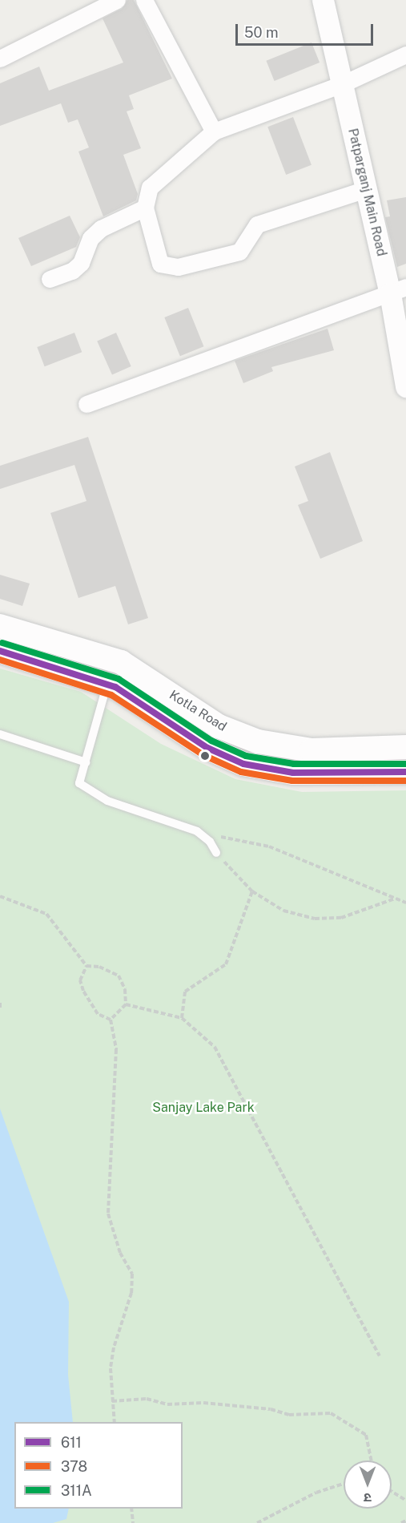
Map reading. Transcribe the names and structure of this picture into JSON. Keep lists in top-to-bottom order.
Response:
{
  "streets": {
    "main road": ["Kotla Road"],
    "street": ["Patparganj Main Road"]
  },
  "parks": ["Sanjay Lake Park"],
  "lines": ["transit line 311A", "transit line 611", "transit line 378"],
  "legend": ["611", "378", "311A"],
  "scale_bar": "50 m",
  "north": "bottom"
}
